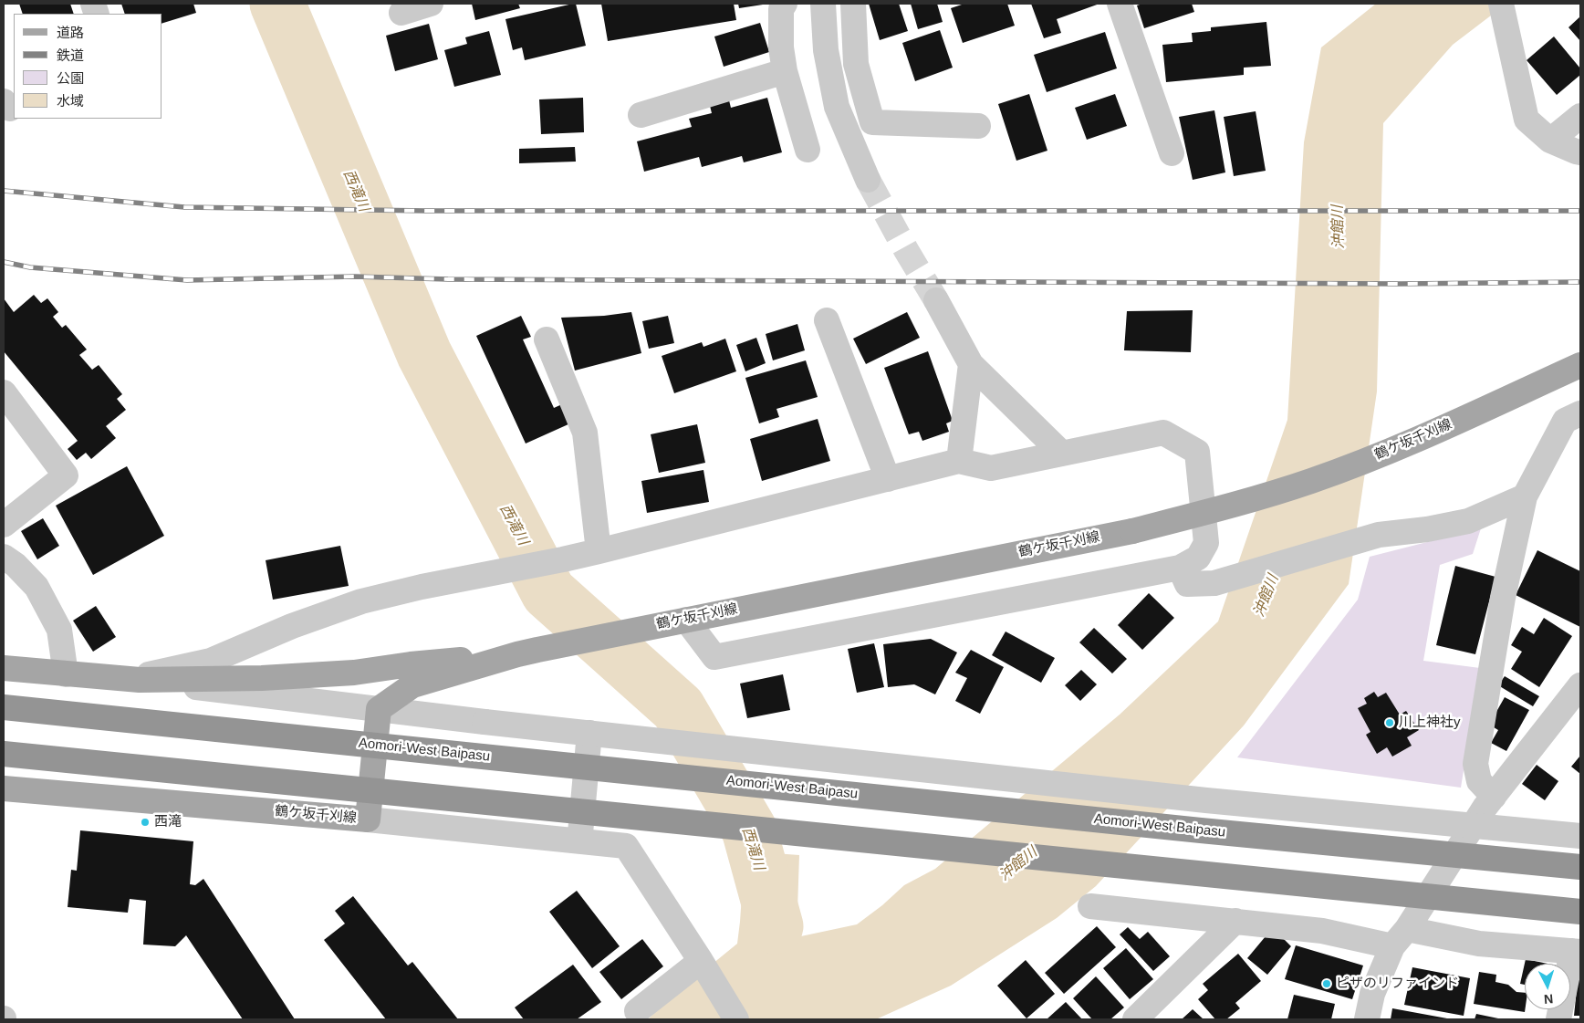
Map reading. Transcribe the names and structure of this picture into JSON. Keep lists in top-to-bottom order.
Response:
{
  "streets": {
    "highway": ["Aomori-West Baipasu"],
    "main road": ["鶴ケ坂千刈線"]
  },
  "water": ["西滝川", "沖館川"],
  "places": ["川上神社y", "西滝", "ピザのリファインド"],
  "legend": [
    "道路",
    "鉄道",
    "公園",
    "水域"
  ],
  "north": "bottom"
}
